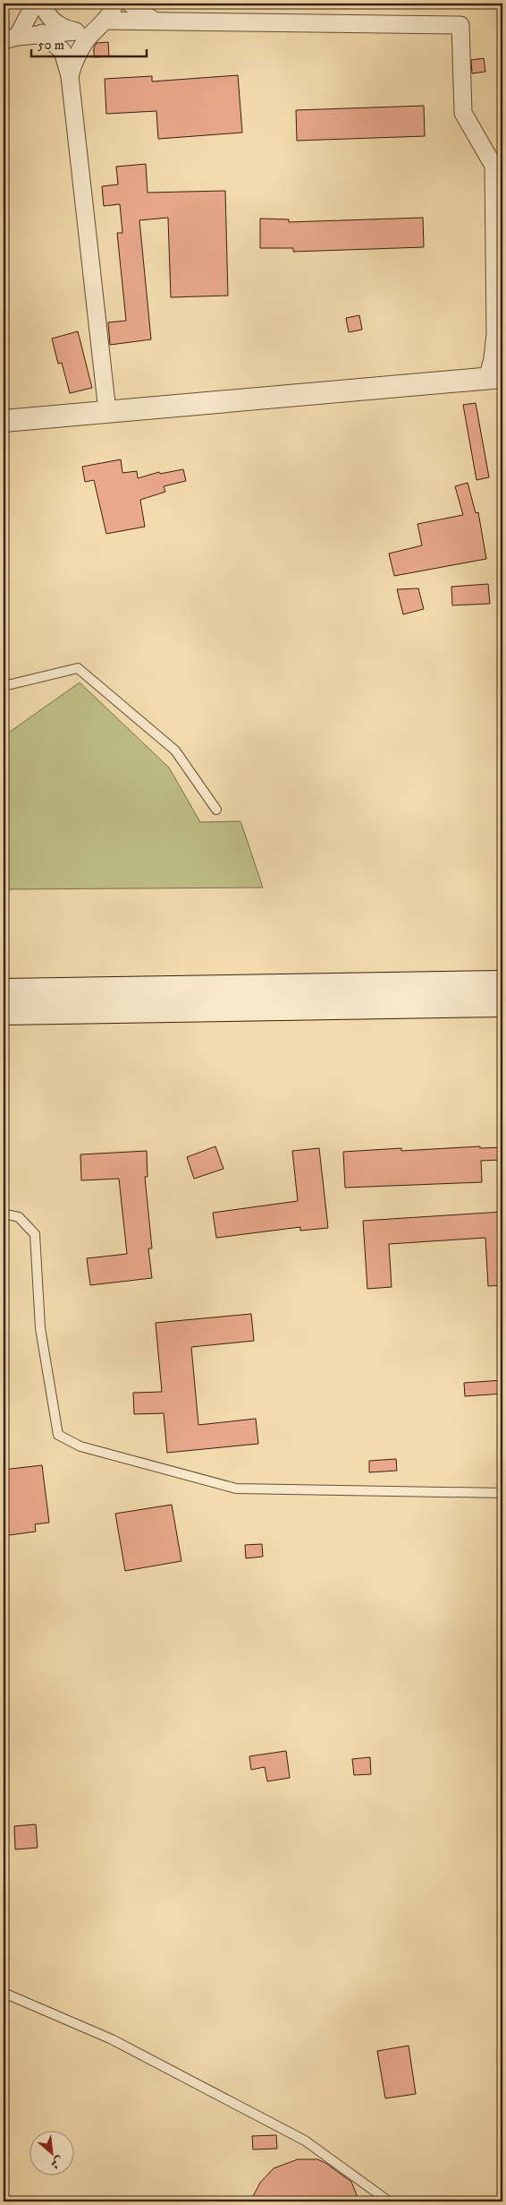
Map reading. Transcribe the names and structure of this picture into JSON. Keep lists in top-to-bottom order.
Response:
{
  "scale_bar": "50 m",
  "north": "bottom right"
}
